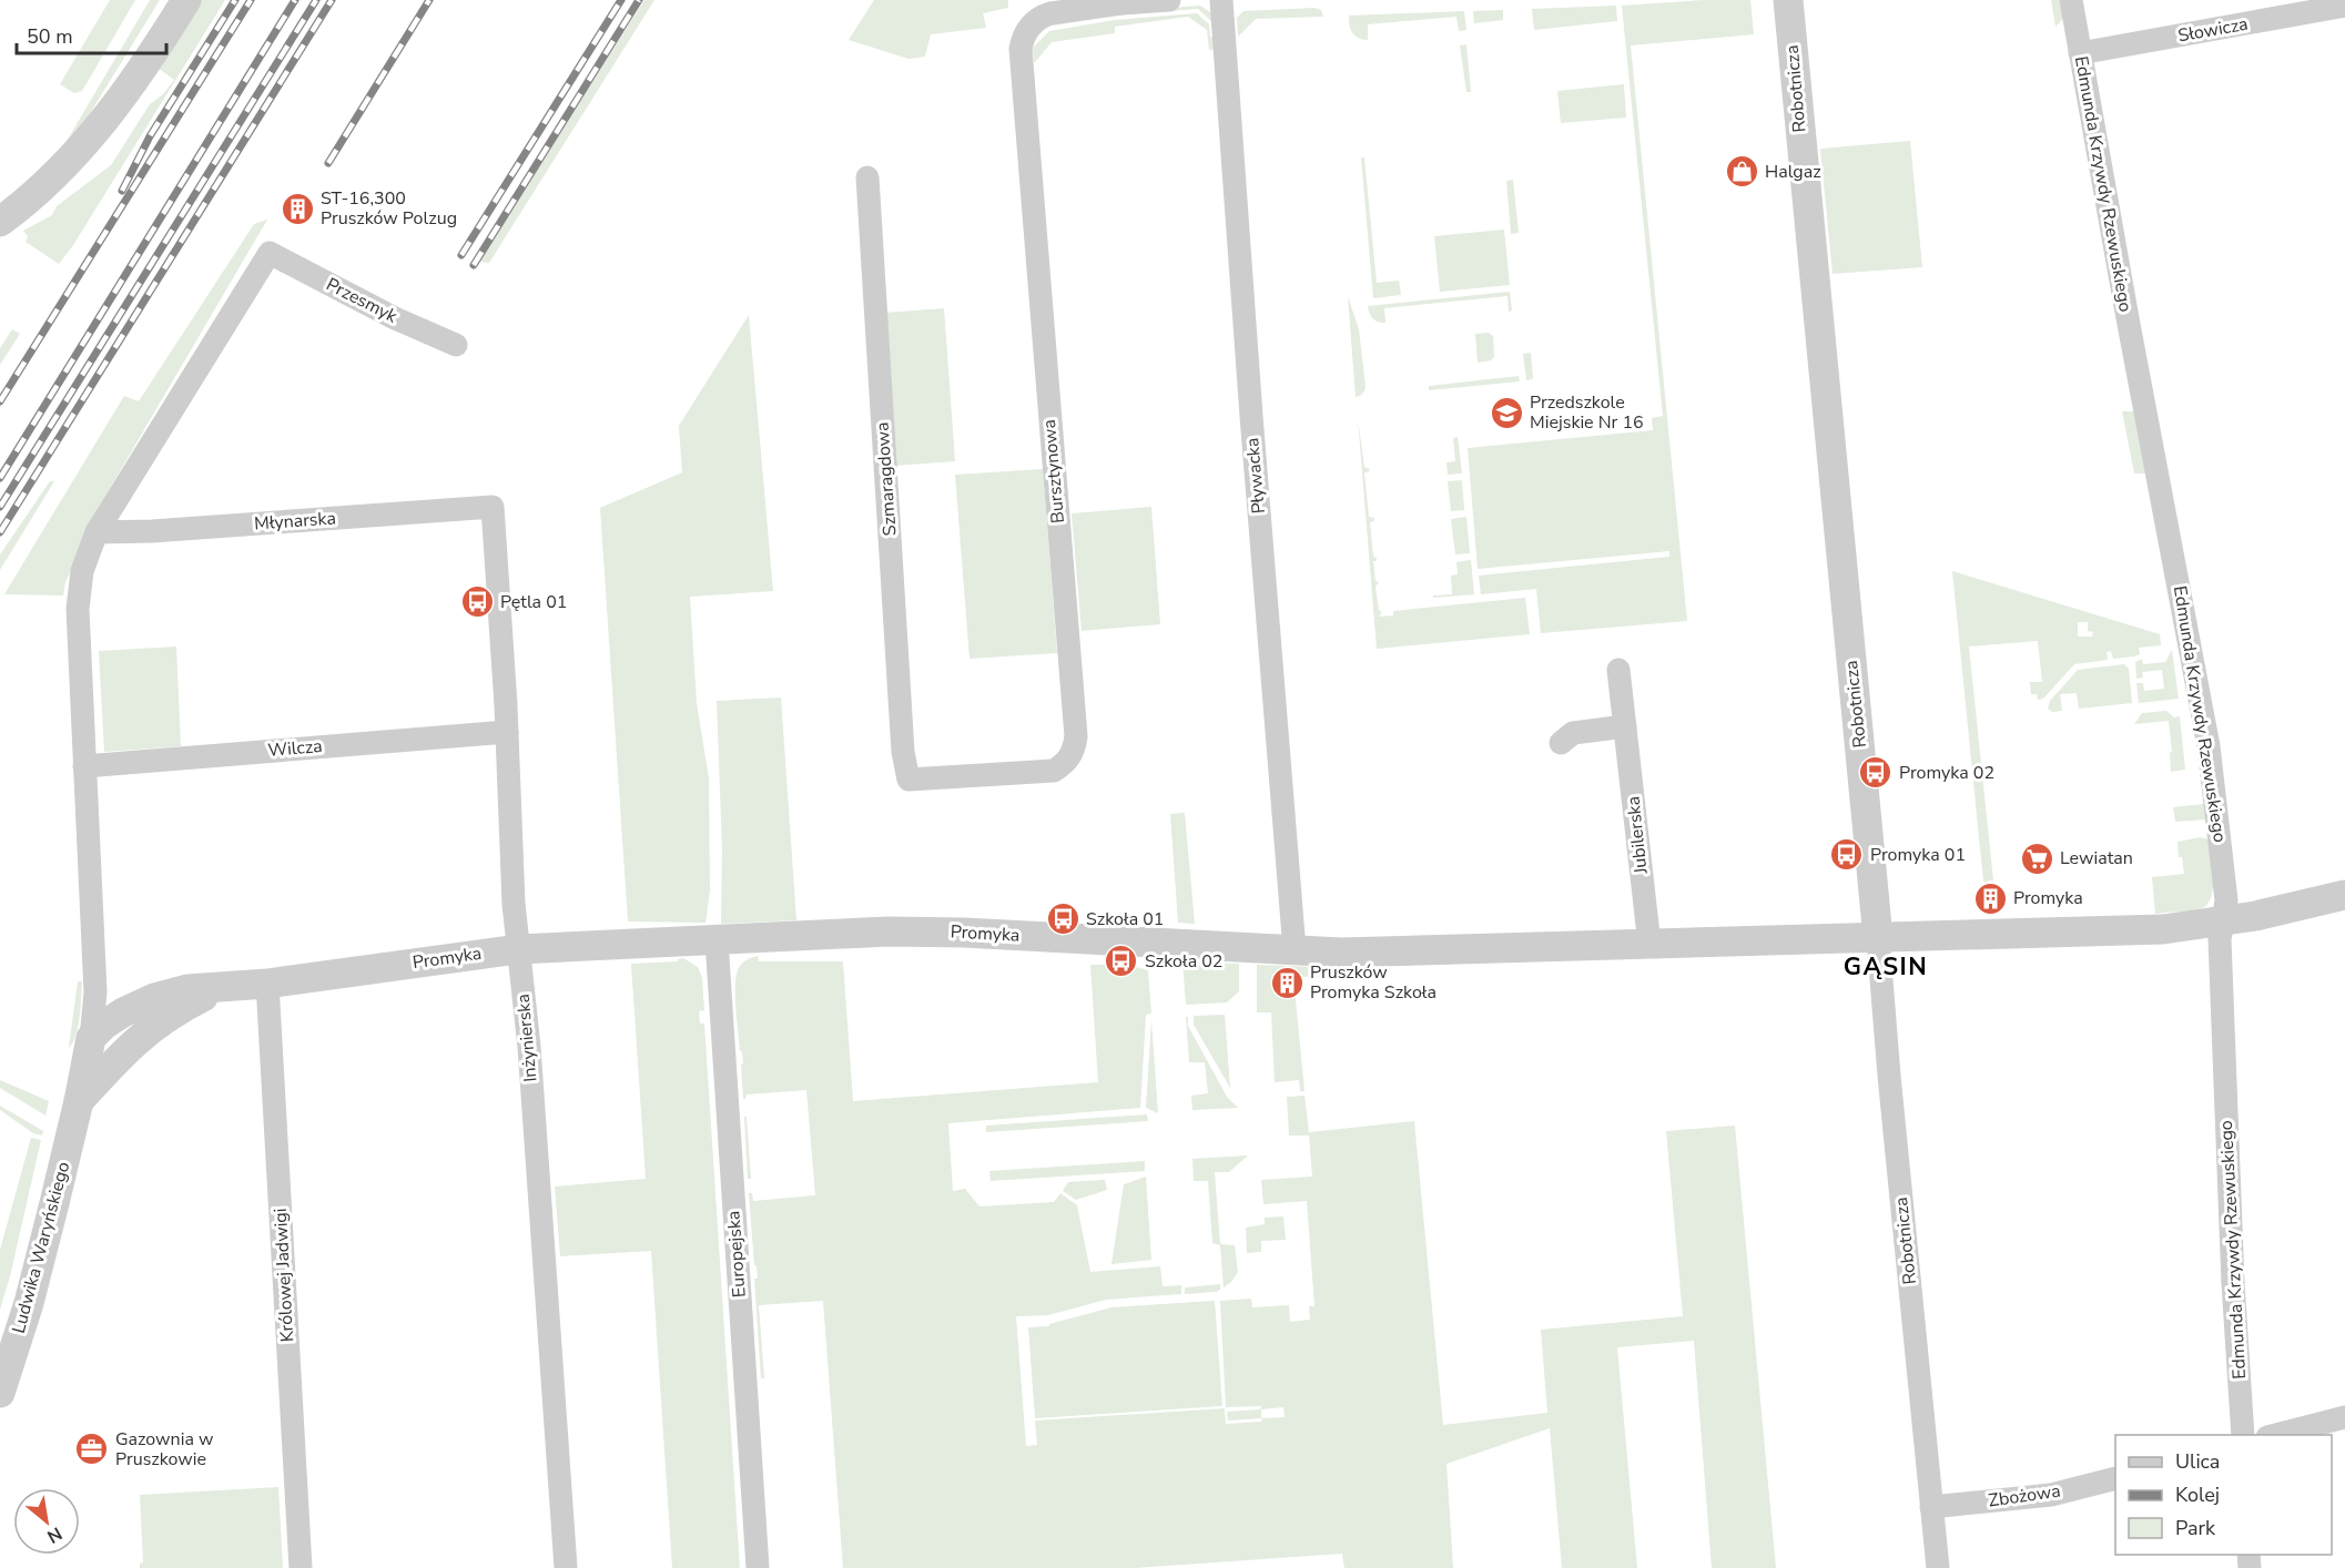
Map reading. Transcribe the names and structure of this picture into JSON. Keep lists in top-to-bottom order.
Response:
{
  "streets": {
    "street": [
      "Słowicza",
      "Robotnicza",
      "Edmunda Krzywdy Rzewuskiego",
      "Przesmyk",
      "Bursztynowa",
      "Pływacka",
      "Szmaragdowa",
      "Młynarska",
      "Wilcza",
      "Jubilerska",
      "Promyka",
      "Inżynierska",
      "Ludwika Waryńskiego",
      "Europejska",
      "Królowej Jadwigi",
      "Zbożowa"
    ]
  },
  "crossings": [
    ["Słowicza", "Edmunda Krzywdy Rzewuskiego"],
    ["Robotnicza", "Promyka"],
    ["Robotnicza", "Zbożowa"],
    ["Edmunda Krzywdy Rzewuskiego", "Promyka"],
    ["Przesmyk", "Młynarska"],
    ["Bursztynowa", "Szmaragdowa"],
    ["Pływacka", "Promyka"],
    ["Młynarska", "Inżynierska"],
    ["Wilcza", "Inżynierska"],
    ["Jubilerska", "Promyka"],
    ["Promyka", "Inżynierska"],
    ["Promyka", "Ludwika Waryńskiego"],
    ["Promyka", "Europejska"],
    ["Promyka", "Królowej Jadwigi"]
  ],
  "districts": ["GĄSIN"],
  "places": {
    "shop": ["Halgaz"],
    "building": ["ST-16,300 Pruszków Polzug", "Promyka", "Pruszków Promyka Szkoła"],
    "school or university": ["Przedszkole Miejskie Nr 16"],
    "bus stop": [
      "Pętla 01",
      "Promyka 02",
      "Promyka 01",
      "Szkoła 01",
      "Szkoła 02"
    ],
    "supermarket": ["Lewiatan"],
    "office": ["Gazownia w Pruszkowie"]
  },
  "legend": ["Ulica", "Kolej", "Park"],
  "scale_bar": "50 m",
  "north": "bottom right"
}
